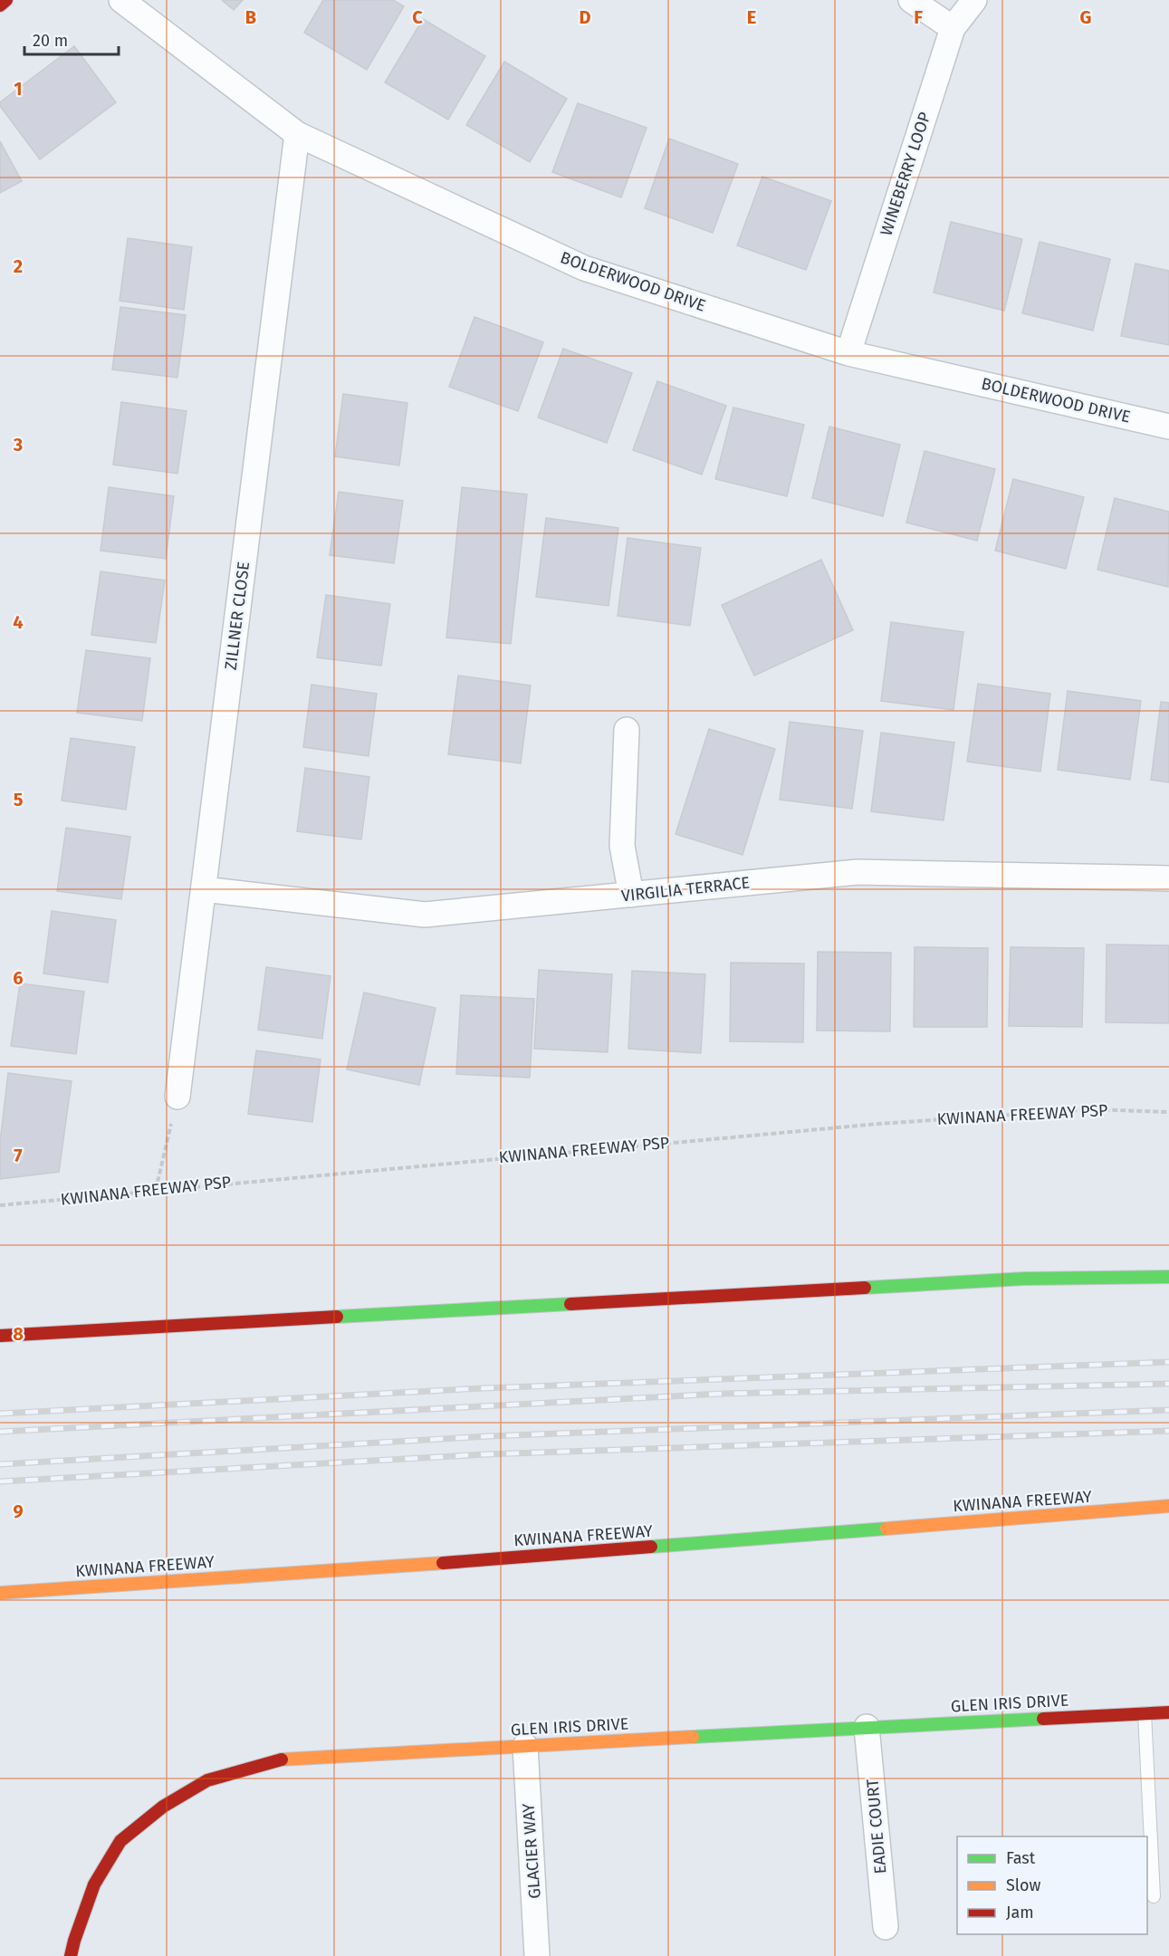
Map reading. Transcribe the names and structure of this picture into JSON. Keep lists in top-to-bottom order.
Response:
{
  "streets": {
    "main road": ["KWINANA FREEWAY", "GLEN IRIS DRIVE"],
    "street": [
      "WINEBERRY LOOP",
      "BOLDERWOOD DRIVE",
      "ZILLNER CLOSE",
      "VIRGILIA TERRACE",
      "EADIE COURT",
      "GLACIER WAY"
    ],
    "path": ["KWINANA FREEWAY PSP"]
  },
  "crossings": [
    ["WINEBERRY LOOP", "BOLDERWOOD DRIVE"],
    ["BOLDERWOOD DRIVE", "ZILLNER CLOSE"],
    ["ZILLNER CLOSE", "VIRGILIA TERRACE"],
    ["GLEN IRIS DRIVE", "EADIE COURT"],
    ["GLEN IRIS DRIVE", "GLACIER WAY"]
  ],
  "legend": ["Fast", "Slow", "Jam"],
  "scale_bar": "20 m",
  "grid": {
    "columns": [
      "B",
      "C",
      "D",
      "E",
      "F",
      "G"
    ],
    "rows": [
      "1",
      "2",
      "3",
      "4",
      "5",
      "6",
      "7",
      "8",
      "9"
    ]
  }
}
